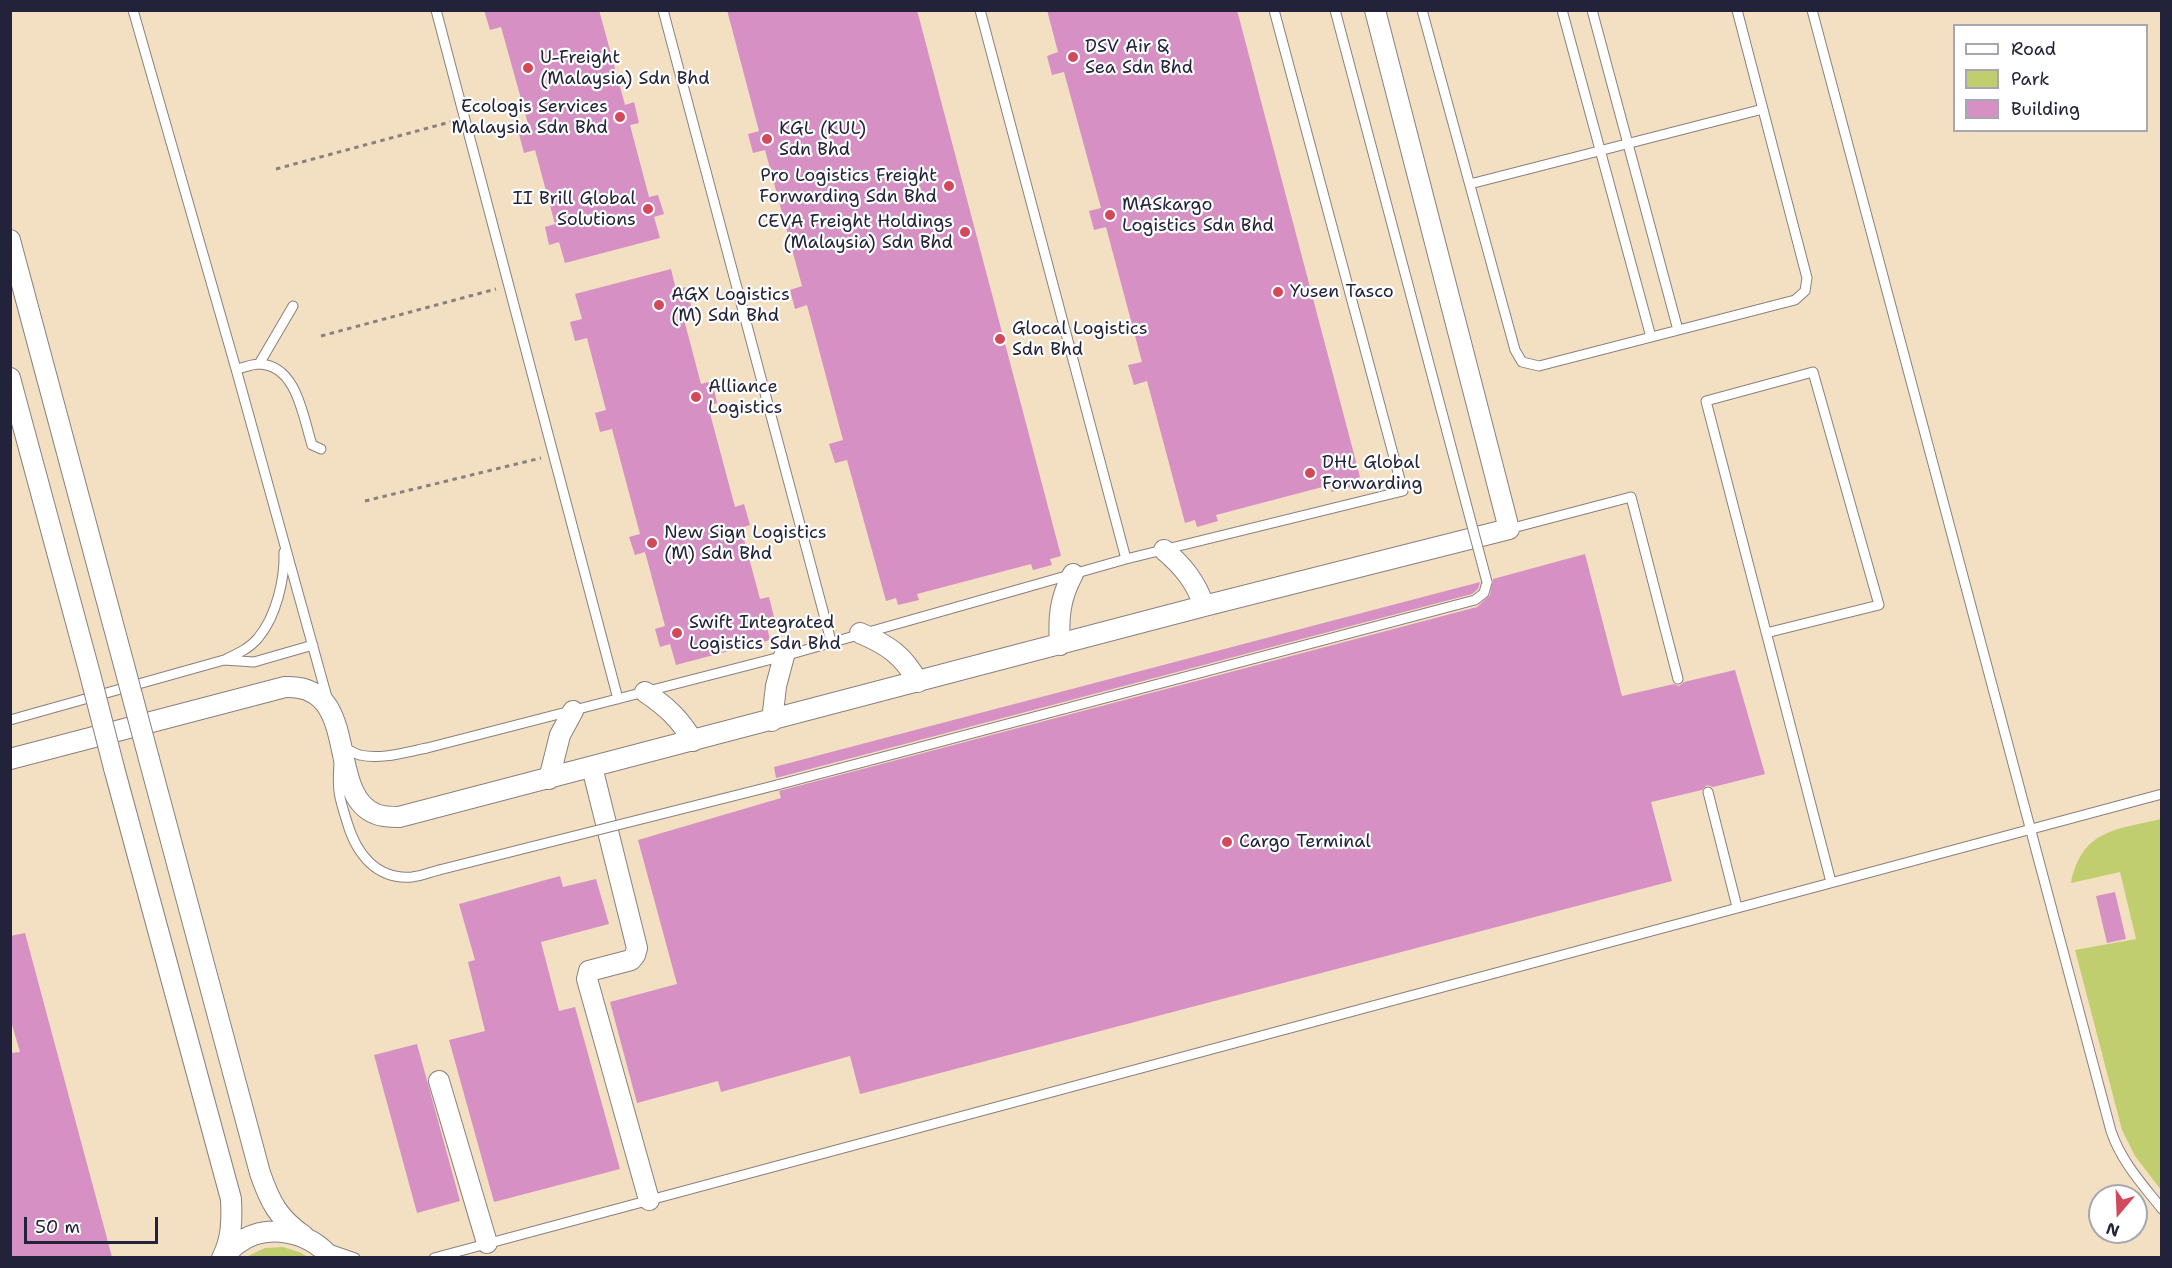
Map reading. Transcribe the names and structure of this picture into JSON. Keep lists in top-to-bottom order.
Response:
{
  "places": [
    "DSV Air & Sea Sdn Bhd",
    "U-Freight (Malaysia) Sdn Bhd",
    "Ecologis Services Malaysia Sdn Bhd",
    "KGL (KUL) Sdn Bhd",
    "Pro Logistics Freight Forwarding Sdn Bhd",
    "II Brill Global Solutions",
    "MASkargo Logistics Sdn Bhd",
    "CEVA Freight Holdings (Malaysia) Sdn Bhd",
    "Yusen Tasco",
    "AGX Logistics (M) Sdn Bhd",
    "Glocal Logistics Sdn Bhd",
    "Alliance Logistics",
    "DHL Global Forwarding",
    "New Sign Logistics (M) Sdn Bhd",
    "Swift Integrated Logistics Sdn Bhd",
    "Cargo Terminal"
  ],
  "legend": ["Road", "Park", "Building"],
  "scale_bar": "50 m",
  "north": "bottom"
}
